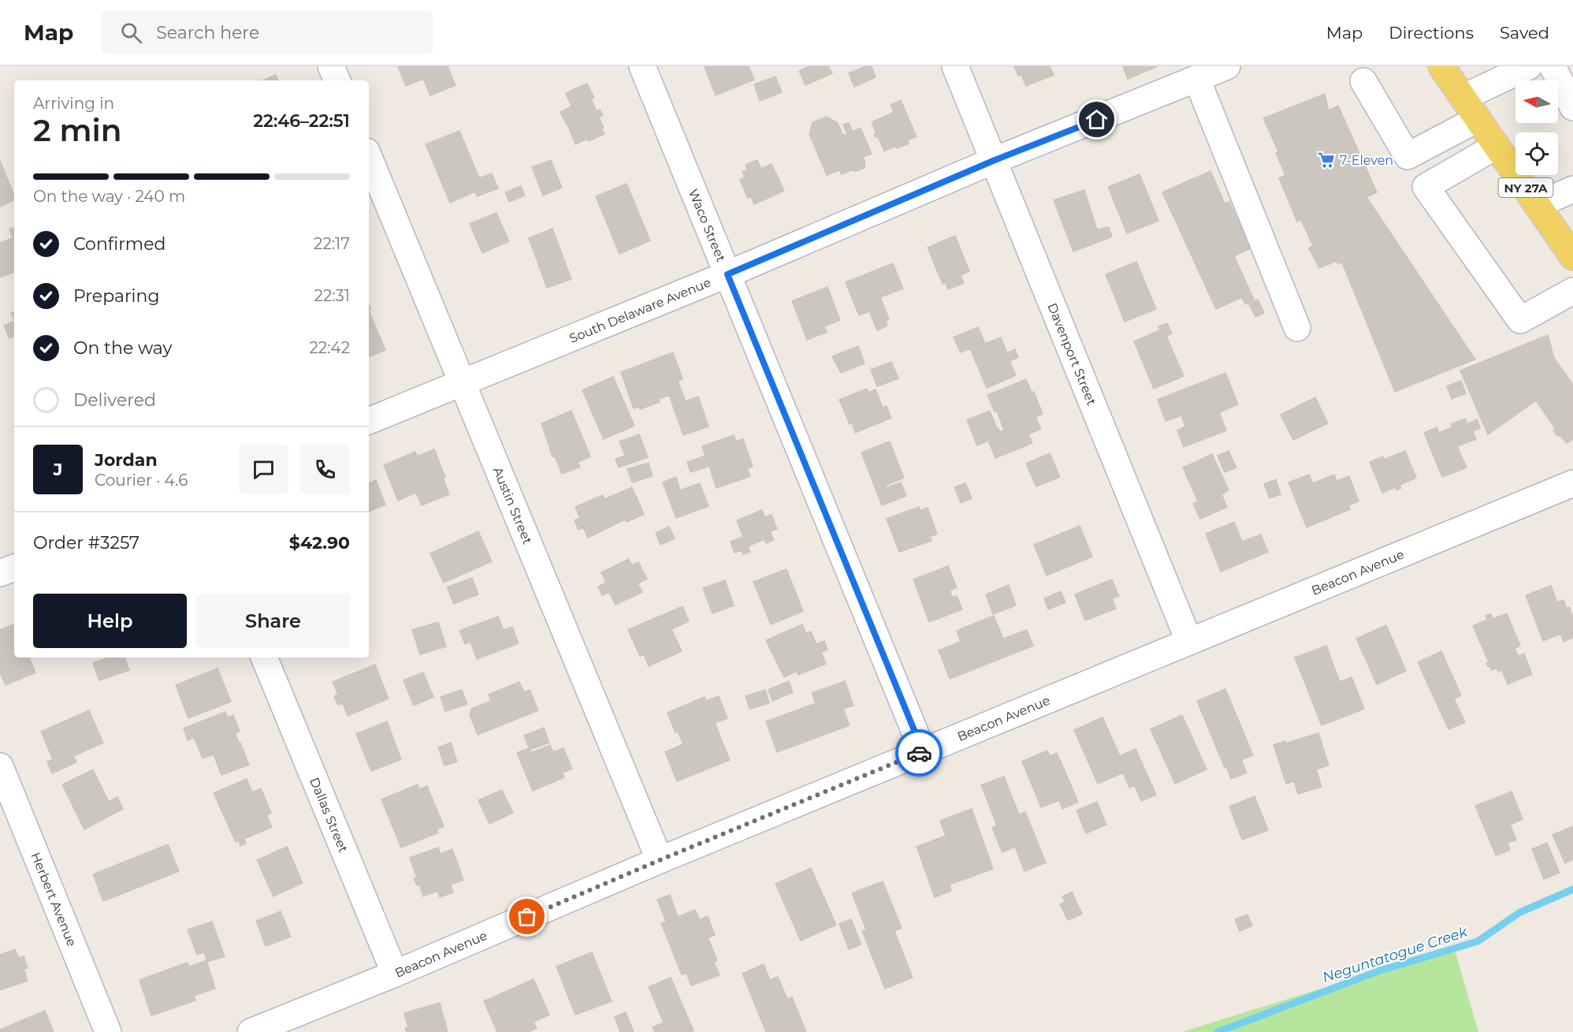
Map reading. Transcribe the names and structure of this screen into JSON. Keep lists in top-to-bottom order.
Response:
{
  "streets": {
    "main road": ["NY 27A"],
    "street": [
      "Waco Street",
      "South Delaware Avenue",
      "Davenport Street",
      "Austin Street",
      "Beacon Avenue",
      "Dallas Street",
      "Herbert Avenue"
    ]
  },
  "crossings": [
    ["Waco Street", "South Delaware Avenue"],
    ["Waco Street", "Beacon Avenue"],
    ["South Delaware Avenue", "Davenport Street"],
    ["South Delaware Avenue", "Austin Street"],
    ["Davenport Street", "Beacon Avenue"],
    ["Austin Street", "Beacon Avenue"],
    ["Beacon Avenue", "Dallas Street"]
  ],
  "water": ["Neguntatogue Creek"],
  "places": {
    "supermarket": ["7-Eleven"]
  },
  "north": "left",
  "page": {
    "header": "Map",
    "search": "Search here",
    "nav": ["Map", "Directions", "Saved"],
    "heading": ["2 min", "Arriving in", "22:46–22:51"],
    "panel": [
      "Jordan",
      "Courier · 4.6",
      "Order #3257",
      "$42.90"
    ],
    "bar": "On the way · 240 m",
    "list": [
      ["Confirmed", "22:17"],
      ["Preparing", "22:31"],
      ["On the way", "22:42"],
      "Delivered"
    ],
    "round": "J",
    "buttons": ["Help", "Share"]
  }
}
